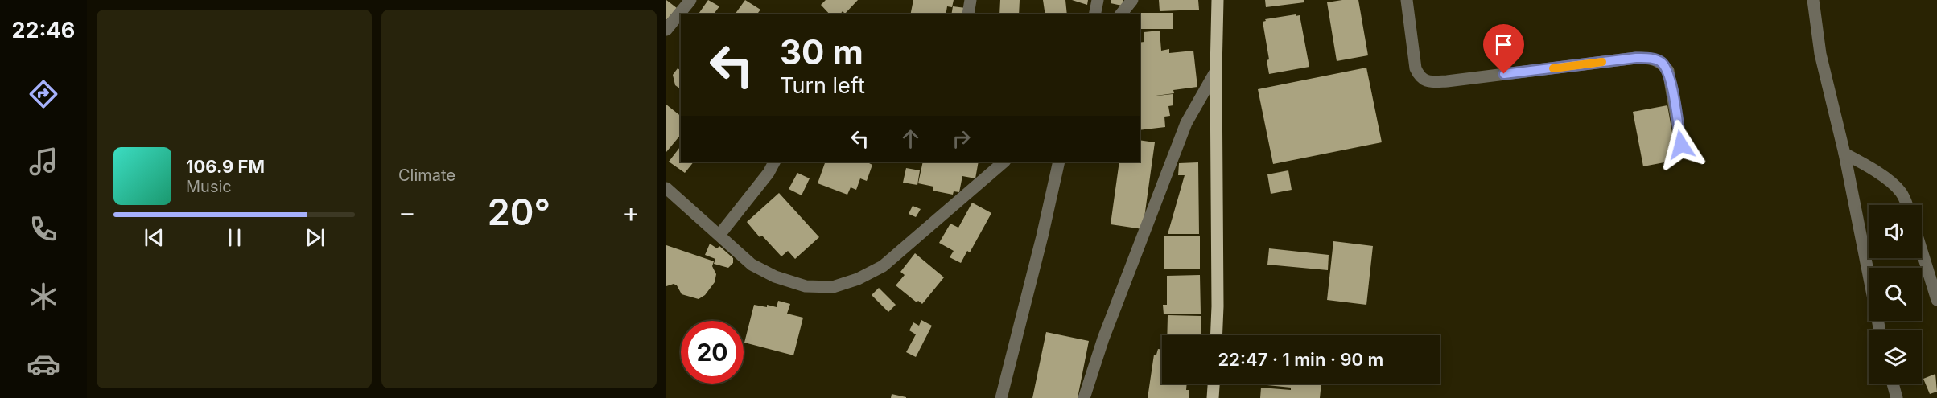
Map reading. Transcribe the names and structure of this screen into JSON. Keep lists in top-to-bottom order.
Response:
{
  "page": {
    "tabs": "22:46",
    "tile": "Climate",
    "turn": ["30 m", "Turn left"],
    "song": ["106.9 FM", "Music"],
    "heat": ["−", "20°", "+"],
    "limit": "20",
    "trip": "22:47 · 1 min · 90 m"
  }
}
